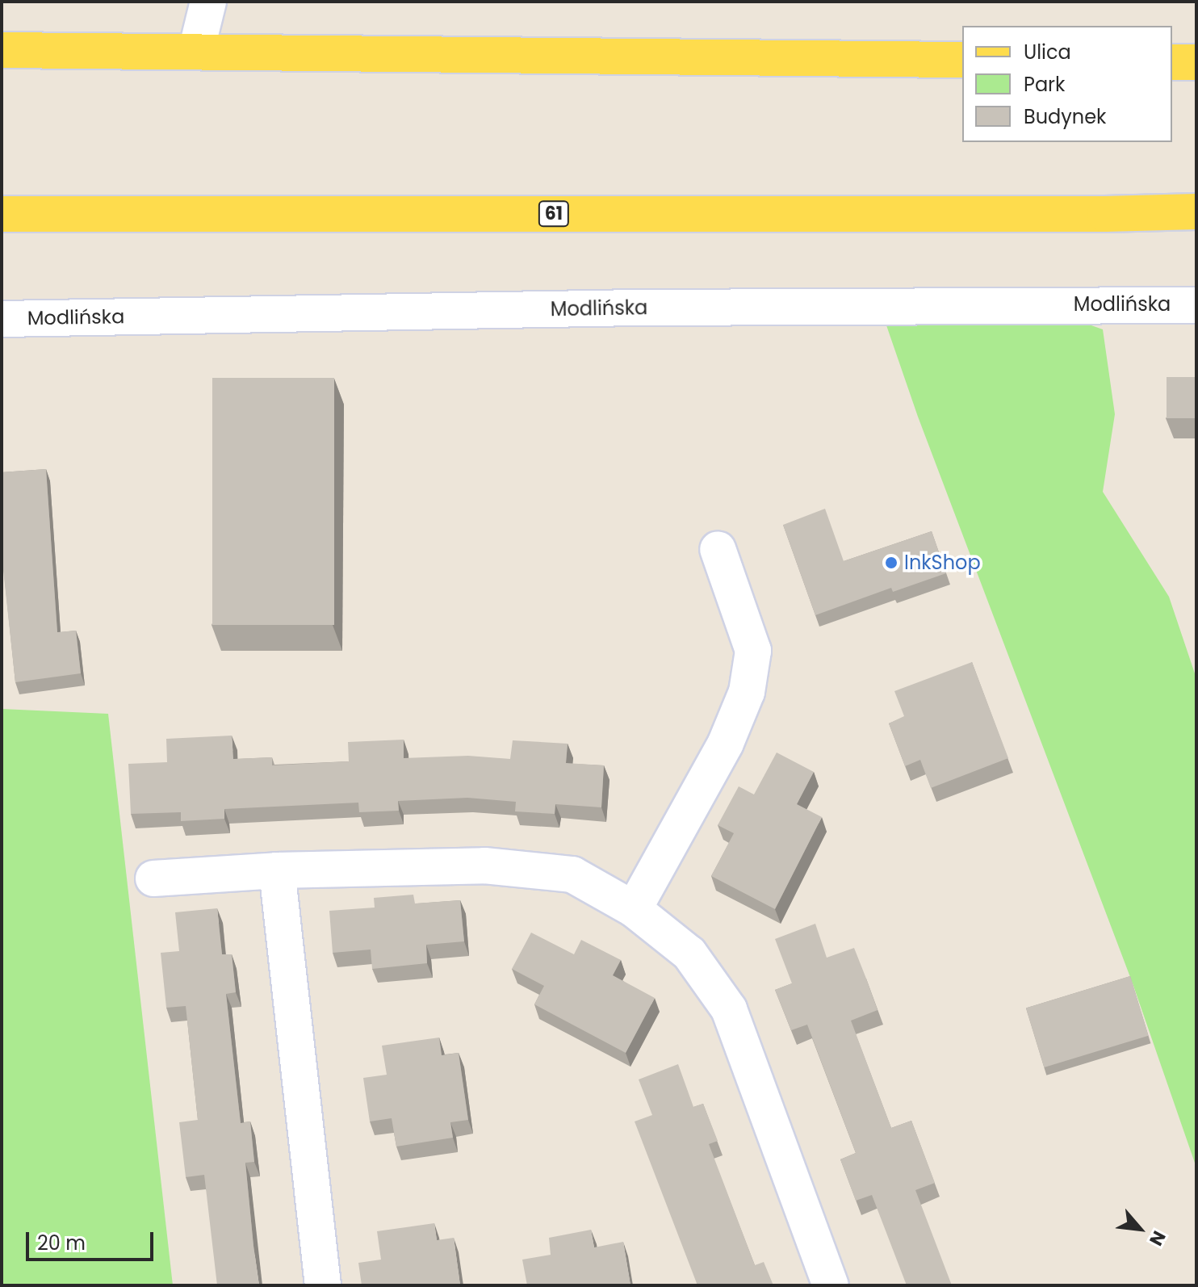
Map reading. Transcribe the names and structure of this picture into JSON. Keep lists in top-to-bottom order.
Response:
{
  "streets": {
    "main road": ["61"],
    "street": ["Modlińska"]
  },
  "places": ["InkShop"],
  "legend": ["Ulica", "Park", "Budynek"],
  "scale_bar": "20 m",
  "north": "bottom right"
}
